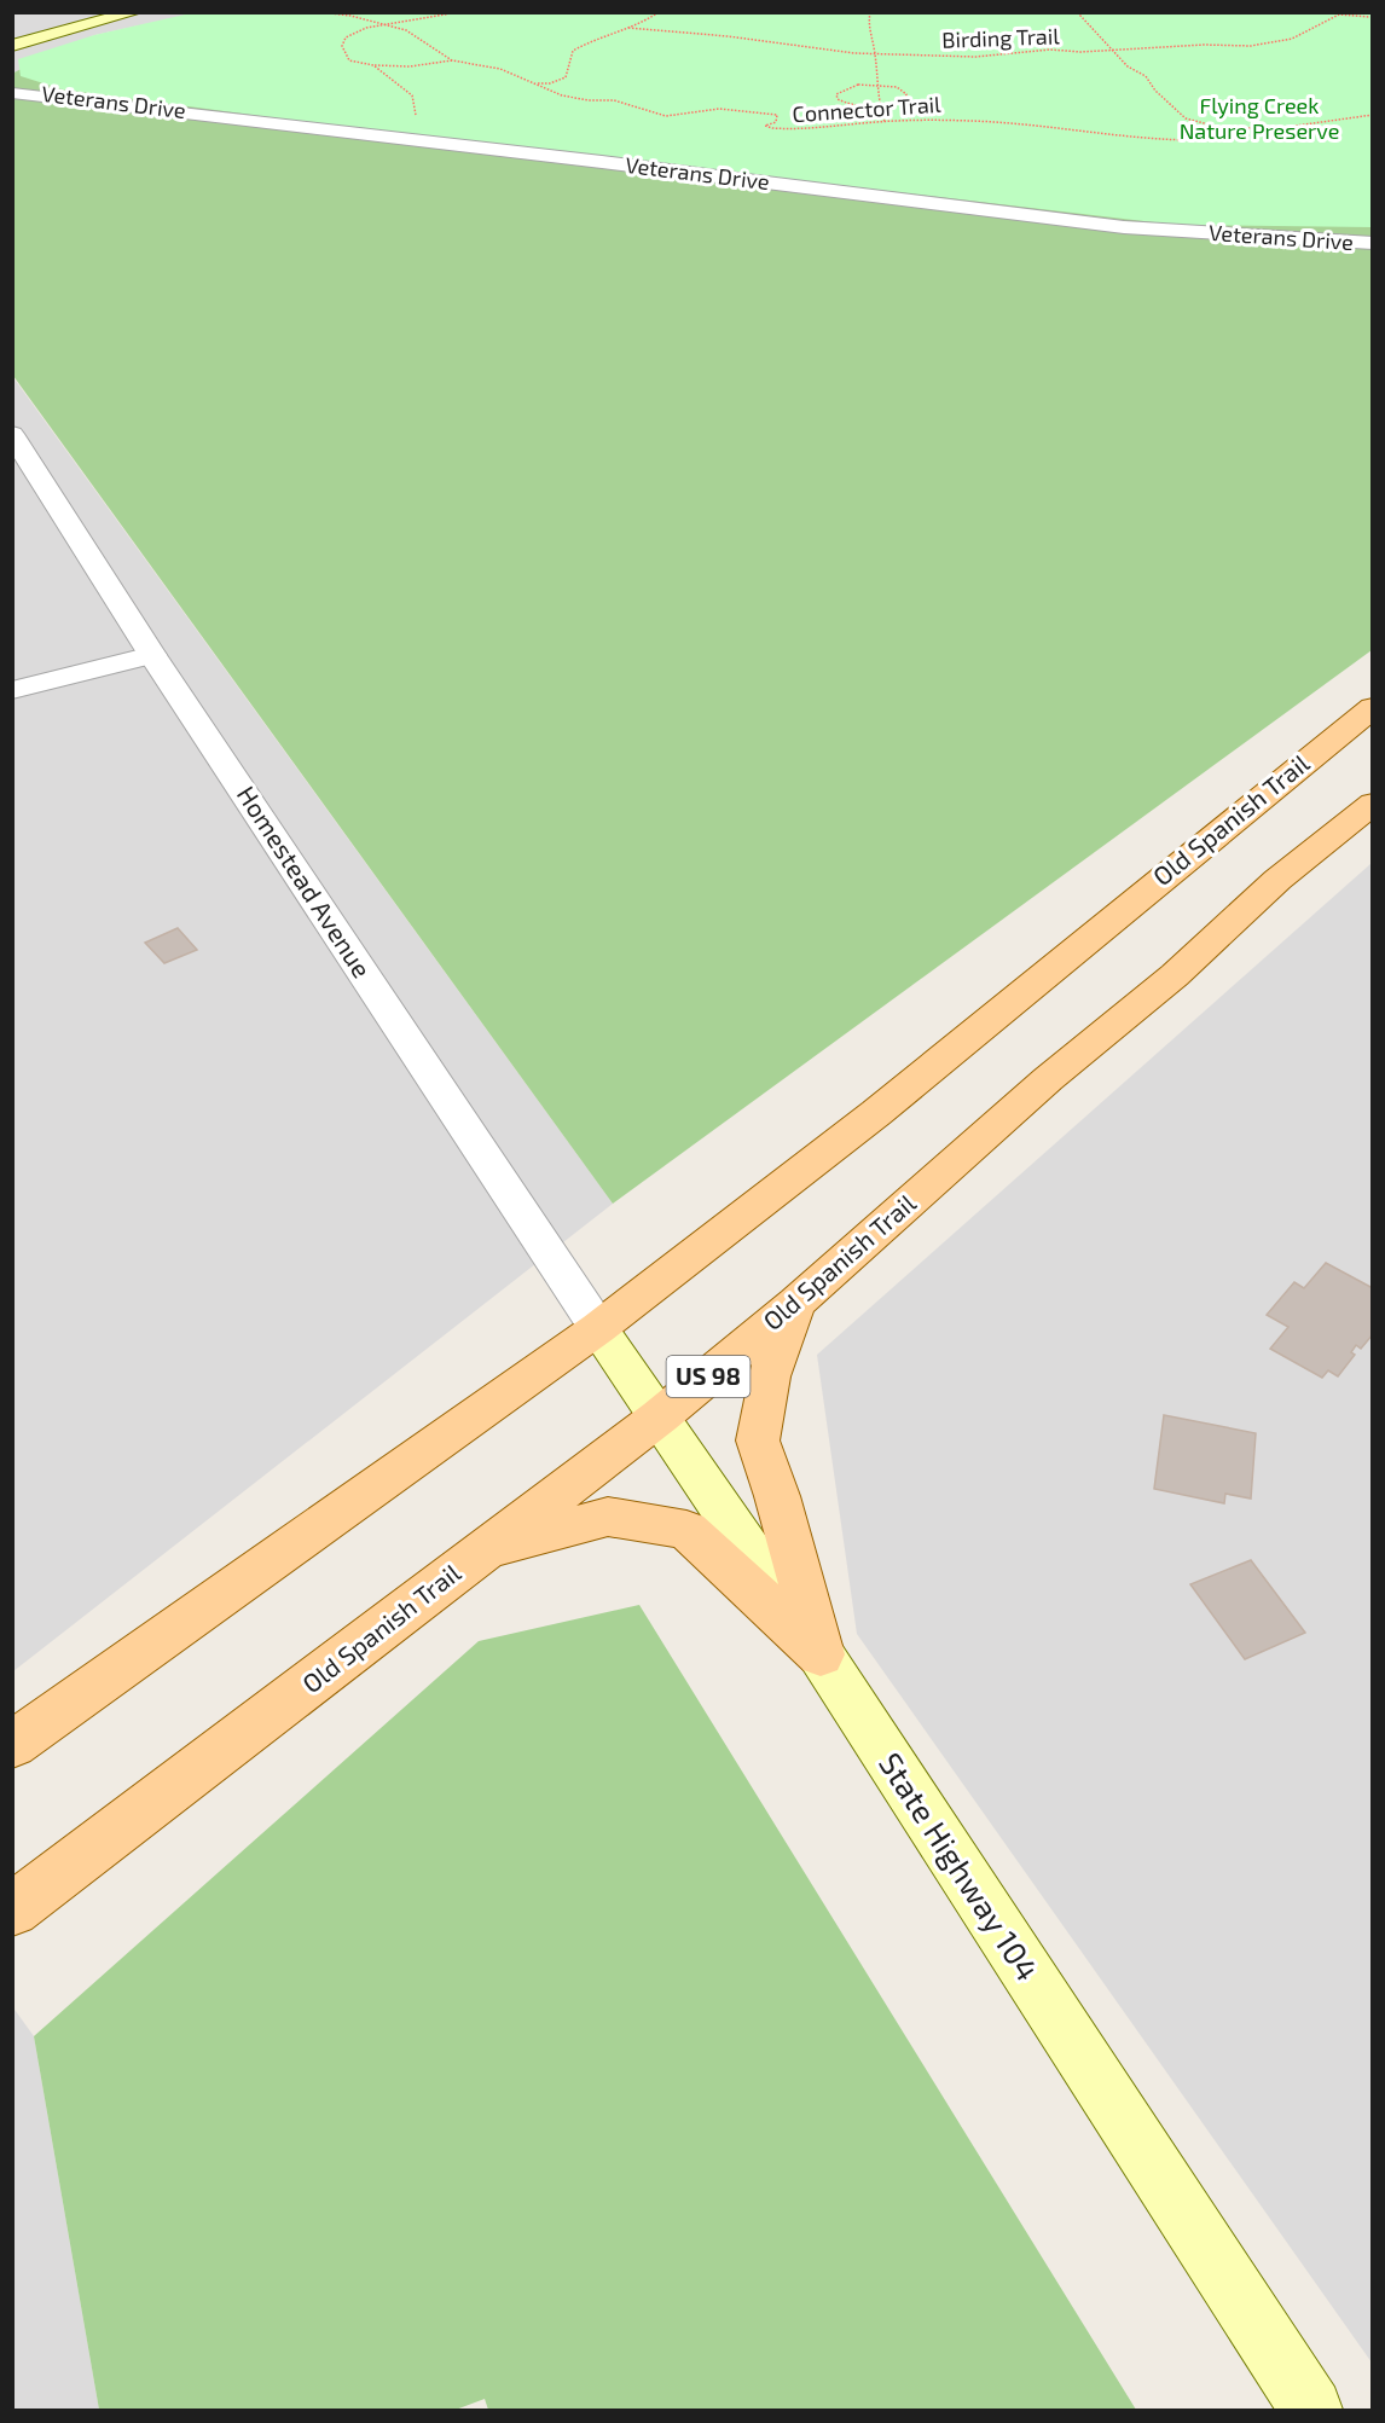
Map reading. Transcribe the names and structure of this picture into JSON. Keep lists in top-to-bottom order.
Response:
{
  "streets": {
    "main road": ["Old Spanish Trail", "US 98", "State Highway 104"],
    "street": ["Veterans Drive", "Homestead Avenue"],
    "path": ["Birding Trail", "Connector Trail"]
  },
  "crossings": [
    ["Old Spanish Trail", "Homestead Avenue"],
    ["Old Spanish Trail", "State Highway 104"],
    ["Homestead Avenue", "State Highway 104"]
  ],
  "parks": ["Flying Creek Nature Preserve"]
}
